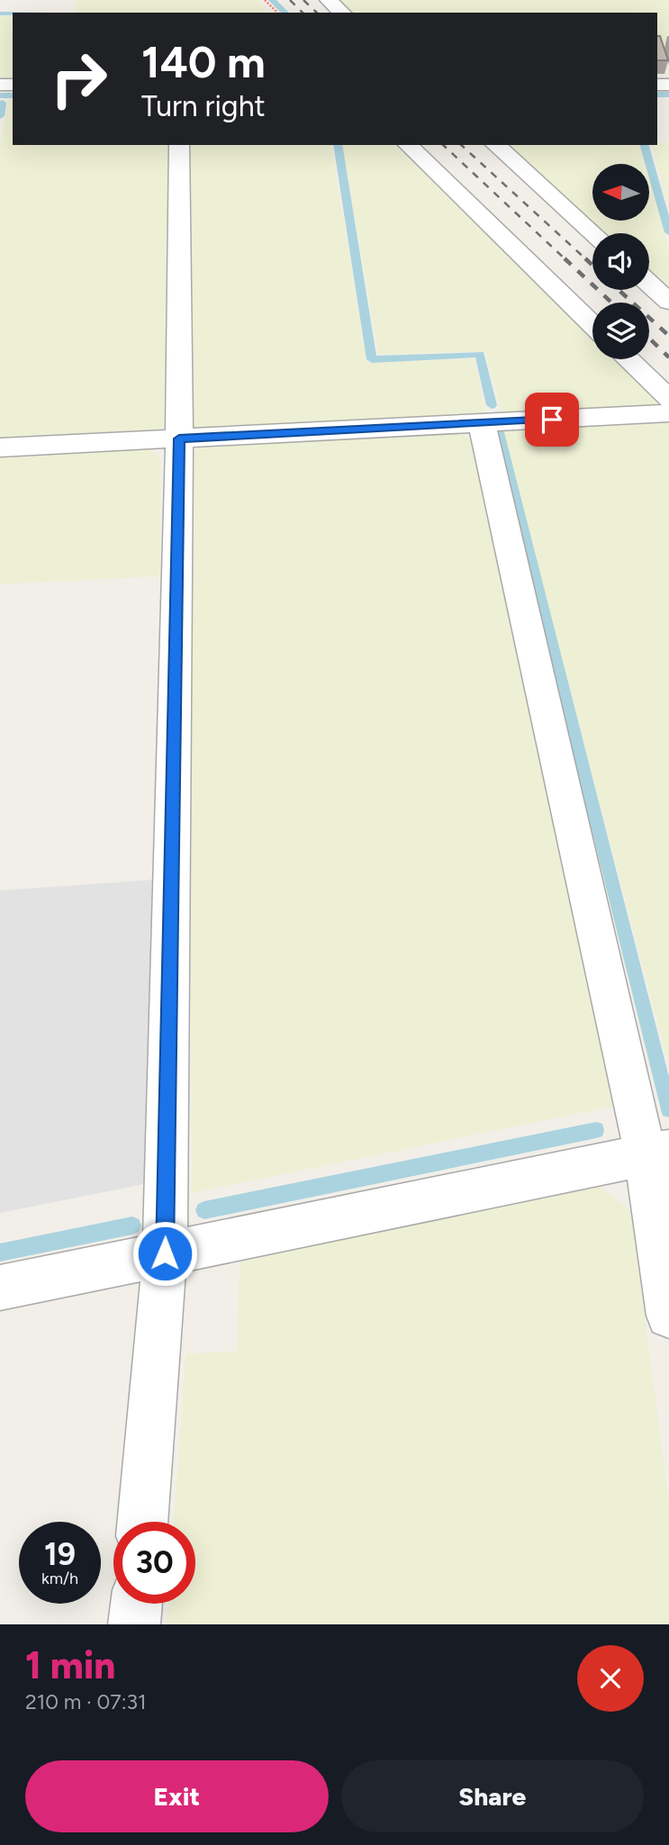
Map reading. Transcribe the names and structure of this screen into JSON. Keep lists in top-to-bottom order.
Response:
{
  "north": "left",
  "page": {
    "turn": ["140 m", "Turn right"],
    "speed": "19 km/h",
    "limit": "30",
    "heading": ["1 min", "210 m · 07:31"],
    "buttons": ["Exit", "Share"]
  }
}
